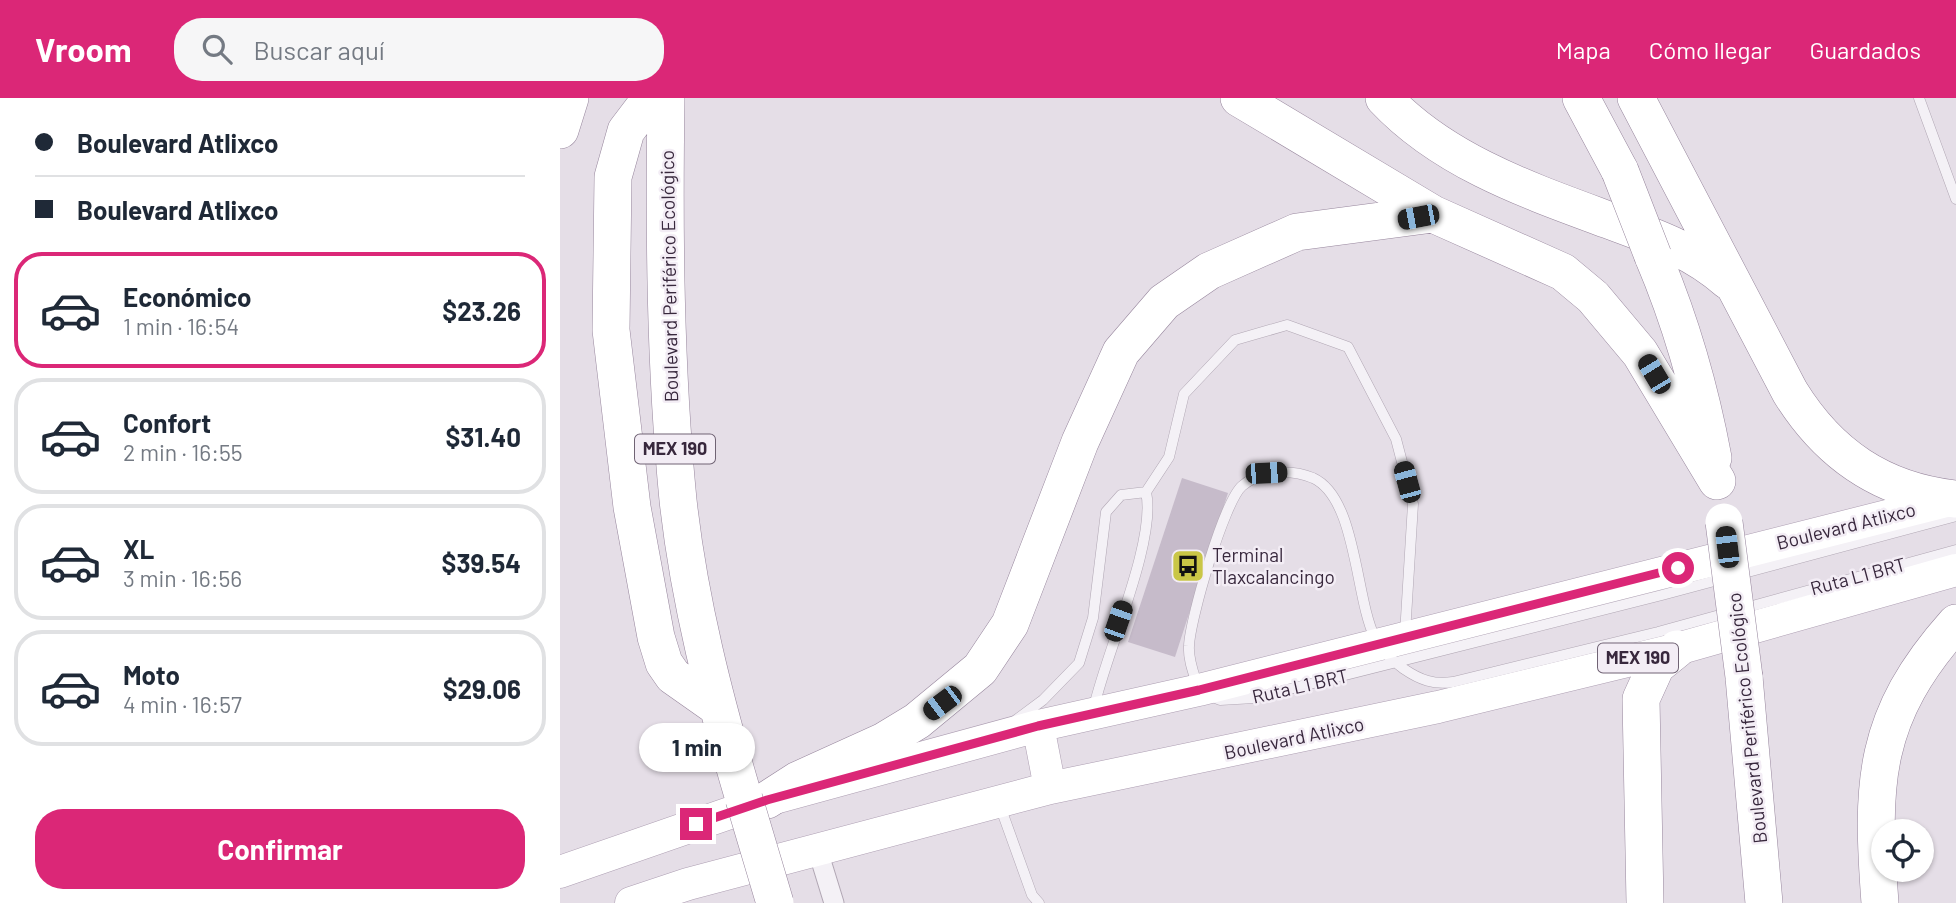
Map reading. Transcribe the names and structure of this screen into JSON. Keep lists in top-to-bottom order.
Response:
{
  "streets": {
    "highway": ["Boulevard Periférico Ecológico", "MEX 190"],
    "main road": ["Boulevard Atlixco"],
    "lane": ["Ruta L1 BRT"]
  },
  "crossings": [
    ["Boulevard Atlixco", "Ruta L1 BRT"]
  ],
  "places": {
    "bus stop": ["Terminal Tlaxcalancingo"]
  },
  "page": {
    "header": "Vroom",
    "search": "Buscar aquí",
    "nav": ["Mapa", "Cómo llegar", "Guardados"],
    "banner": ["Boulevard Atlixco", "Boulevard Atlixco"],
    "list": [
      {
        "name": "Económico",
        "note": "1 min · 16:54",
        "value": "$23.26"
      },
      {
        "name": "Confort",
        "note": "2 min · 16:55",
        "value": "$31.40"
      },
      {
        "name": "XL",
        "note": "3 min · 16:56",
        "value": "$39.54"
      },
      {
        "name": "Moto",
        "note": "4 min · 16:57",
        "value": "$29.06"
      }
    ],
    "bubble": "1 min",
    "buttons": "Confirmar"
  }
}
